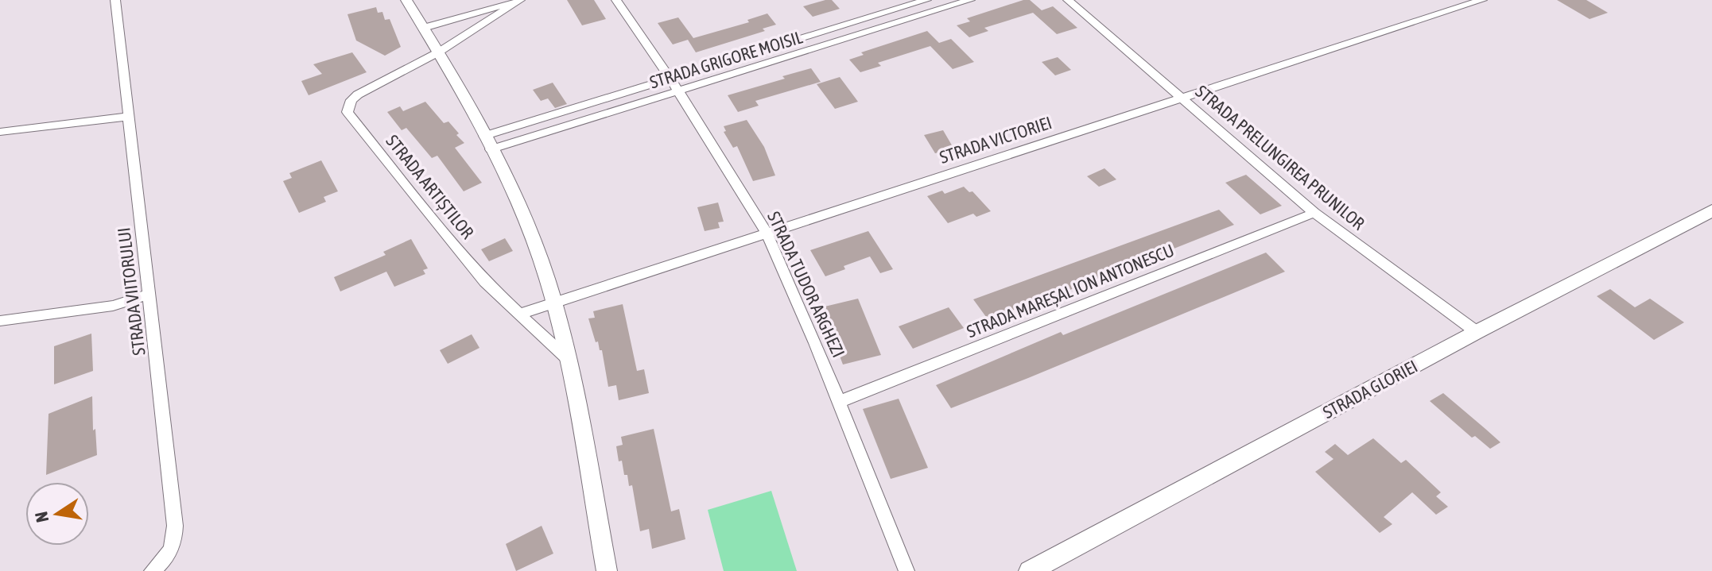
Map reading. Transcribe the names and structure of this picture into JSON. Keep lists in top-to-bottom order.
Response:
{
  "streets": {
    "main road": ["STRADA GLORIEI"],
    "street": [
      "STRADA GRIGORE MOISIL",
      "STRADA VICTORIEI",
      "STRADA PRELUNGIREA PRUNILOR",
      "STRADA ARTIȘTILOR",
      "STRADA TUDOR ARGHEZI",
      "STRADA MAREȘAL ION ANTONESCU",
      "STRADA VIITORULUI"
    ]
  },
  "crossings": [
    ["STRADA GRIGORE MOISIL", "STRADA TUDOR ARGHEZI"],
    ["STRADA VICTORIEI", "STRADA PRELUNGIREA PRUNILOR"],
    ["STRADA VICTORIEI", "STRADA ARTIȘTILOR"],
    ["STRADA VICTORIEI", "STRADA TUDOR ARGHEZI"],
    ["STRADA PRELUNGIREA PRUNILOR", "STRADA MAREȘAL ION ANTONESCU"],
    ["STRADA PRELUNGIREA PRUNILOR", "STRADA GLORIEI"],
    ["STRADA TUDOR ARGHEZI", "STRADA MAREȘAL ION ANTONESCU"]
  ],
  "north": "left"
}
